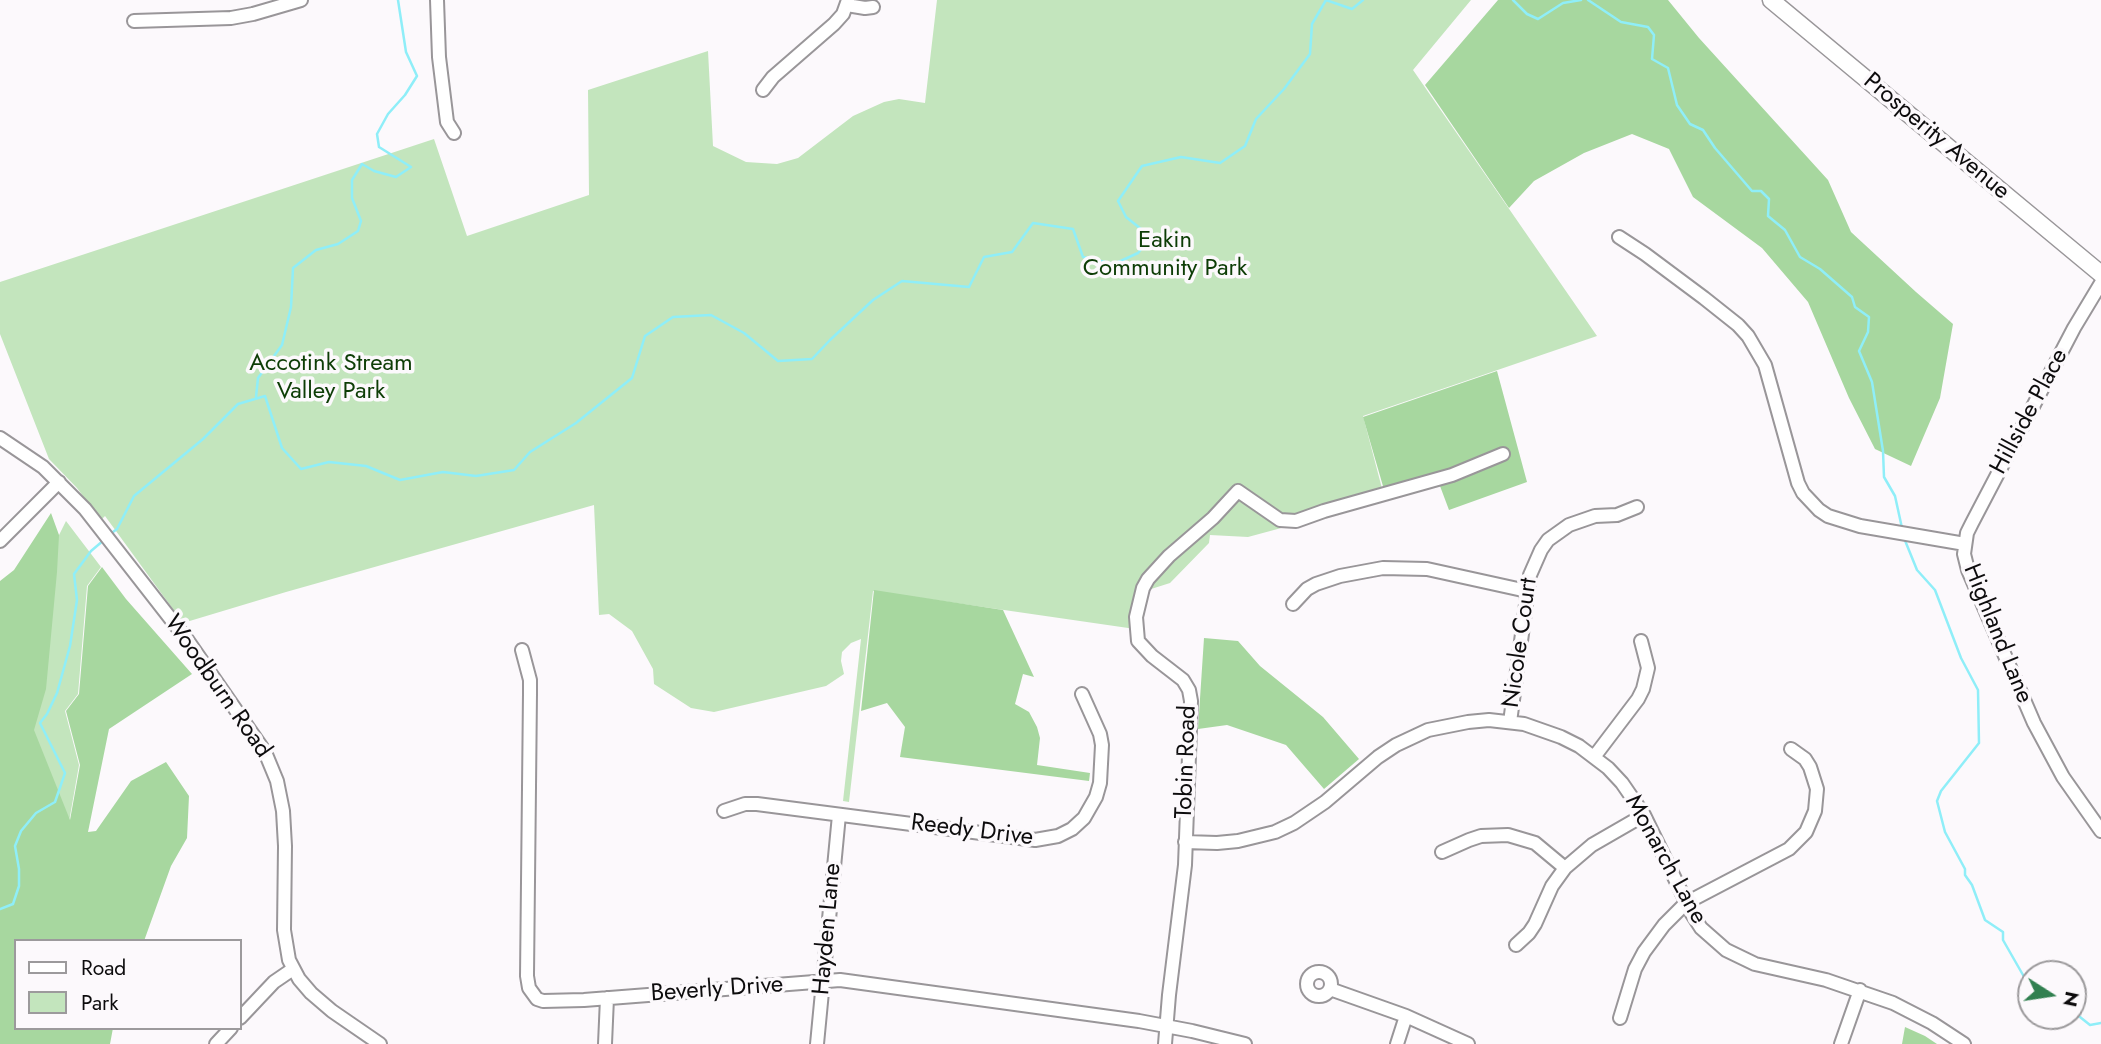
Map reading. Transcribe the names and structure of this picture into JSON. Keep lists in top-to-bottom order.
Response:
{
  "streets": {
    "main road": ["Prosperity Avenue"],
    "street": [
      "Hillside Place",
      "Highland Lane",
      "Nicole Court",
      "Woodburn Road",
      "Tobin Road",
      "Reedy Drive",
      "Monarch Lane",
      "Hayden Lane",
      "Beverly Drive"
    ]
  },
  "crossings": [
    ["Hillside Place", "Highland Lane"],
    ["Nicole Court", "Monarch Lane"],
    ["Tobin Road", "Monarch Lane"],
    ["Tobin Road", "Beverly Drive"],
    ["Reedy Drive", "Hayden Lane"],
    ["Hayden Lane", "Beverly Drive"]
  ],
  "parks": ["Eakin Community Park", "Accotink Stream Valley Park"],
  "legend": ["Road", "Park"],
  "north": "right"
}
